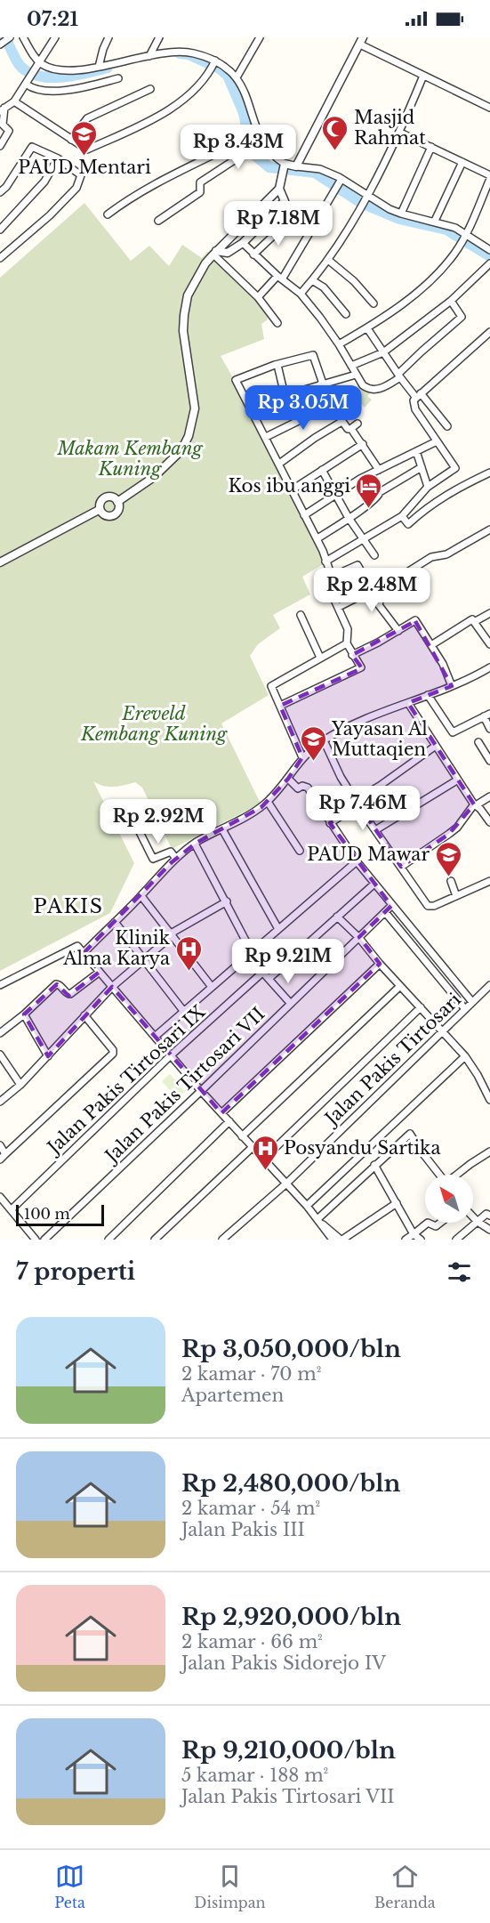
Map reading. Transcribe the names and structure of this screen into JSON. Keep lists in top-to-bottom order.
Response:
{
  "streets": {
    "street": ["Jalan Pakis Tirtosari", "Jalan Pakis Tirtosari IX", "Jalan Pakis Tirtosari VII"]
  },
  "districts": ["PAKIS"],
  "parks": ["Makam Kembang Kuning", "Ereveld Kembang Kuning"],
  "places": {
    "mosque": ["Masjid Rahmat"],
    "school or university": ["PAUD Mentari", "Yayasan Al Muttaqien", "PAUD Mawar"],
    "hotel": ["Kos ibu anggi"],
    "hospital": ["Klinik Alma Karya", "Posyandu Sartika"]
  },
  "scale_bar": "100 m",
  "north": "top left",
  "page": {
    "status": "07:21",
    "price": [
      "Rp 3.43M",
      "Rp 7.18M",
      "Rp 3.05M",
      "Rp 2.48M",
      "Rp 7.46M",
      "Rp 2.92M",
      "Rp 9.21M"
    ],
    "scale": "100 m",
    "heading": "7 properti",
    "list": [
      {
        "name": "Rp 3,050,000/bln",
        "note": "2 kamar · 70 m² · Apartemen"
      },
      {
        "name": "Rp 2,480,000/bln",
        "note": "2 kamar · 54 m² · Jalan Pakis III"
      },
      {
        "name": "Rp 2,920,000/bln",
        "note": "2 kamar · 66 m² · Jalan Pakis Sidorejo IV"
      },
      {
        "name": "Rp 9,210,000/bln",
        "note": "5 kamar · 188 m² · Jalan Pakis Tirtosari VII"
      }
    ],
    "tabs": ["Peta", "Disimpan", "Beranda"]
  }
}
